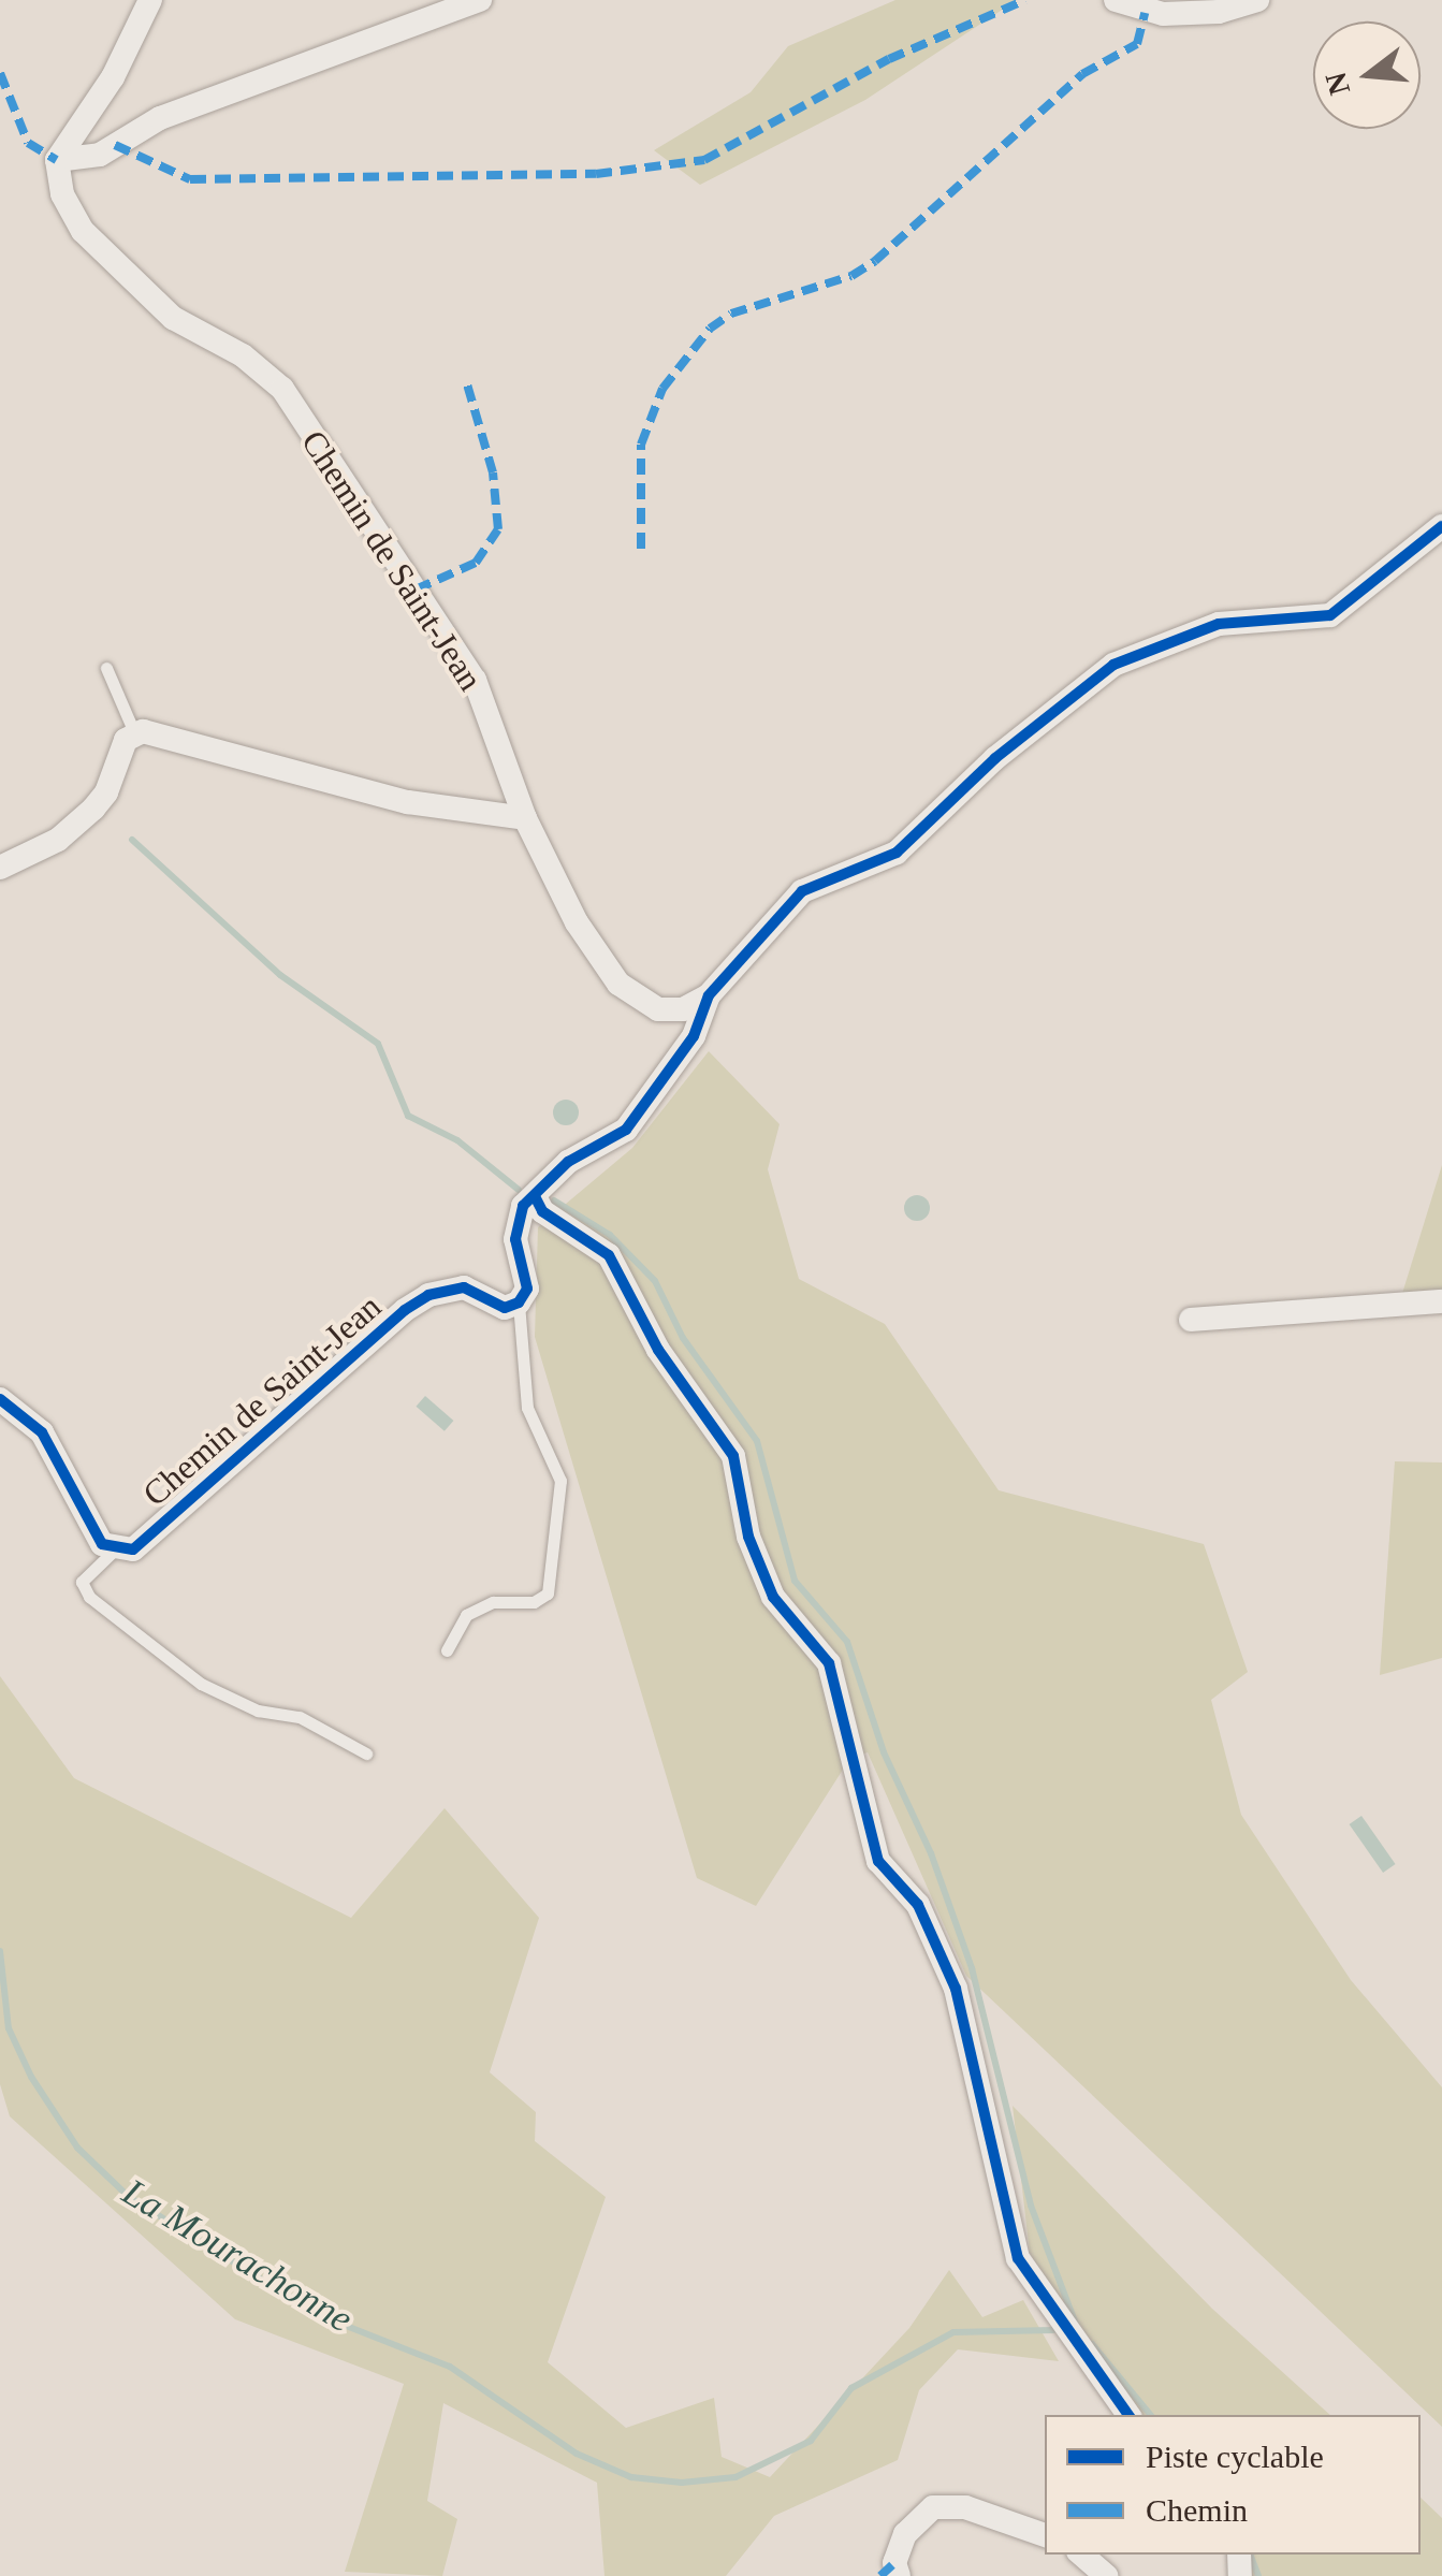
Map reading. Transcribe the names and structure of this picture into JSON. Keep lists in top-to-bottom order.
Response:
{
  "streets": {
    "street": ["Chemin de Saint-Jean"]
  },
  "water": ["La Mourachonne"],
  "legend": ["Piste cyclable", "Chemin"],
  "north": "left"
}
